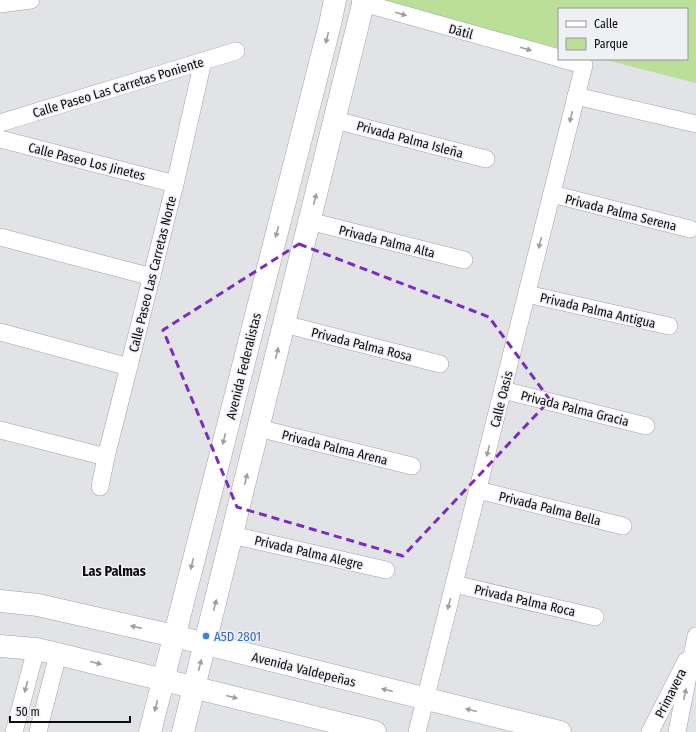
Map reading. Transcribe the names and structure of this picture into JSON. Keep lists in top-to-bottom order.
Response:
{
  "streets": {
    "street": [
      "Dátil",
      "Calle Paseo Las Carretas Poniente",
      "Privada Palma Isleña",
      "Calle Paseo Los Jinetes",
      "Privada Palma Serena",
      "Privada Palma Alta",
      "Calle Paseo Las Carretas Norte",
      "Privada Palma Antigua",
      "Privada Palma Rosa",
      "Avenida Federalistas",
      "Calle Oasis",
      "Privada Palma Gracia",
      "Privada Palma Arena",
      "Privada Palma Bella",
      "Privada Palma Alegre",
      "Privada Palma Roca",
      "Avenida Valdepeñas",
      "Primavera"
    ]
  },
  "crossings": [
    ["Dátil", "Calle Oasis"],
    ["Calle Paseo Las Carretas Poniente", "Calle Paseo Las Carretas Norte"],
    ["Calle Paseo Los Jinetes", "Calle Paseo Las Carretas Norte"],
    ["Privada Palma Serena", "Calle Oasis"],
    ["Privada Palma Antigua", "Calle Oasis"],
    ["Avenida Federalistas", "Avenida Valdepeñas"],
    ["Calle Oasis", "Privada Palma Gracia"],
    ["Calle Oasis", "Privada Palma Bella"],
    ["Calle Oasis", "Privada Palma Roca"],
    ["Calle Oasis", "Avenida Valdepeñas"]
  ],
  "one_way": ["Dátil", "Calle Oasis"],
  "districts": ["Las Palmas"],
  "places": ["A5D 2801"],
  "legend": ["Calle", "Parque"],
  "scale_bar": "50 m"
}
